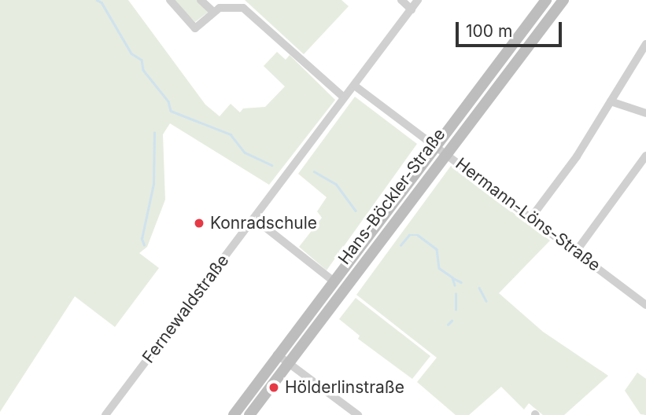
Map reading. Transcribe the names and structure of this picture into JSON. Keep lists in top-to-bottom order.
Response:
{
  "streets": {
    "main road": ["Hans-Böckler-Straße"],
    "street": ["Hermann-Löns-Straße", "Fernewaldstraße"]
  },
  "crossings": [
    ["Hans-Böckler-Straße", "Hermann-Löns-Straße"],
    ["Hans-Böckler-Straße", "Fernewaldstraße"],
    ["Hermann-Löns-Straße", "Fernewaldstraße"]
  ],
  "places": ["Konradschule", "Hölderlinstraße"],
  "scale_bar": "100 m"
}
